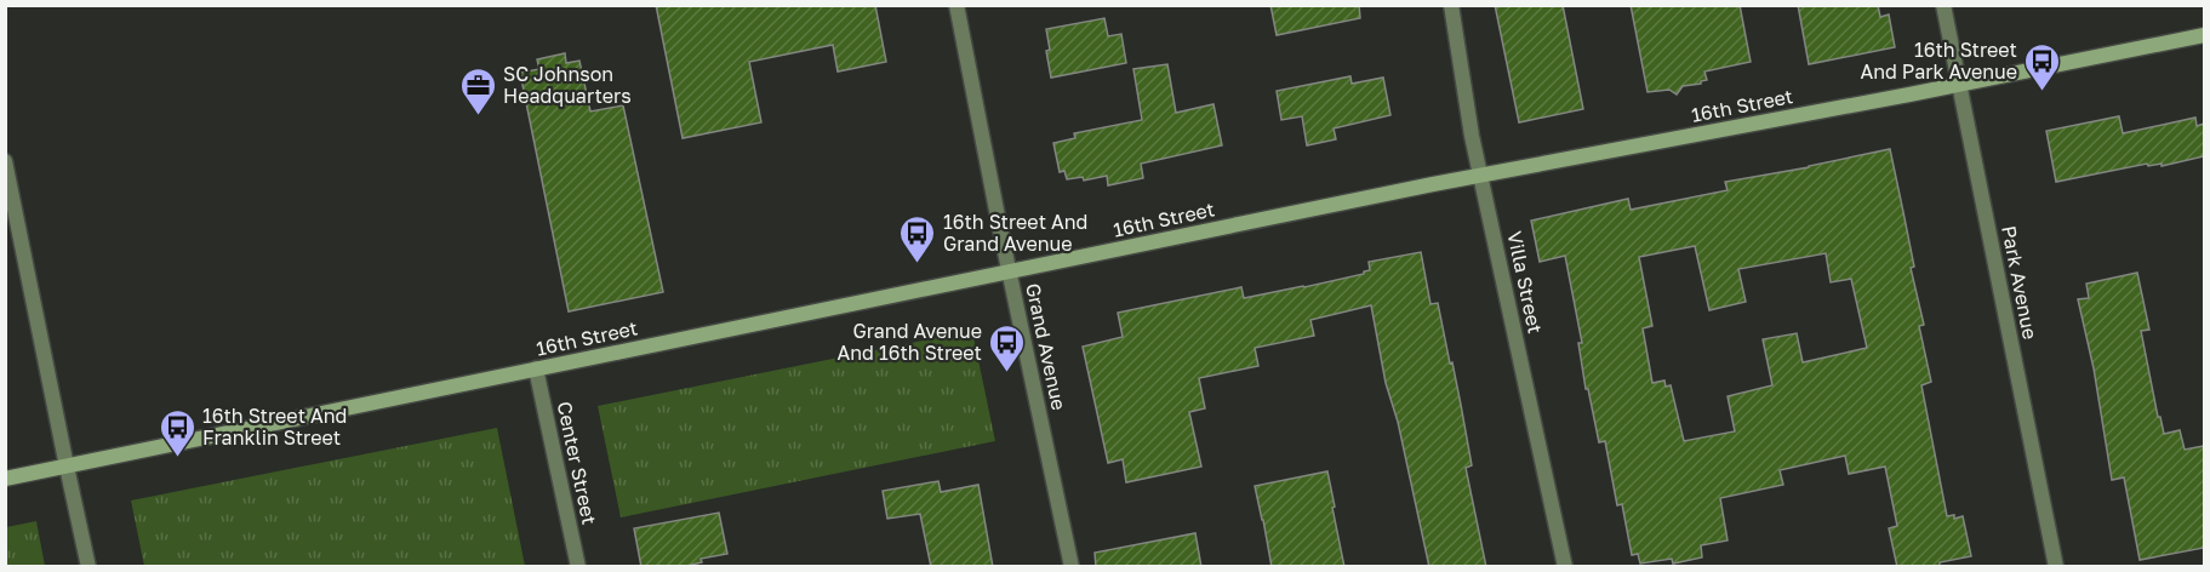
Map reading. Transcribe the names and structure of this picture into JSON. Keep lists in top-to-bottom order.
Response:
{
  "streets": {
    "street": [
      "16th Street",
      "Villa Street",
      "Park Avenue",
      "Grand Avenue",
      "Center Street"
    ]
  },
  "crossings": [
    ["16th Street", "Villa Street"],
    ["16th Street", "Park Avenue"],
    ["16th Street", "Grand Avenue"],
    ["16th Street", "Center Street"]
  ],
  "places": {
    "bus stop": [
      "16th Street And Park Avenue",
      "16th Street And Grand Avenue",
      "Grand Avenue And 16th Street",
      "16th Street And Franklin Street"
    ],
    "office": ["SC Johnson Headquarters"]
  }
}
